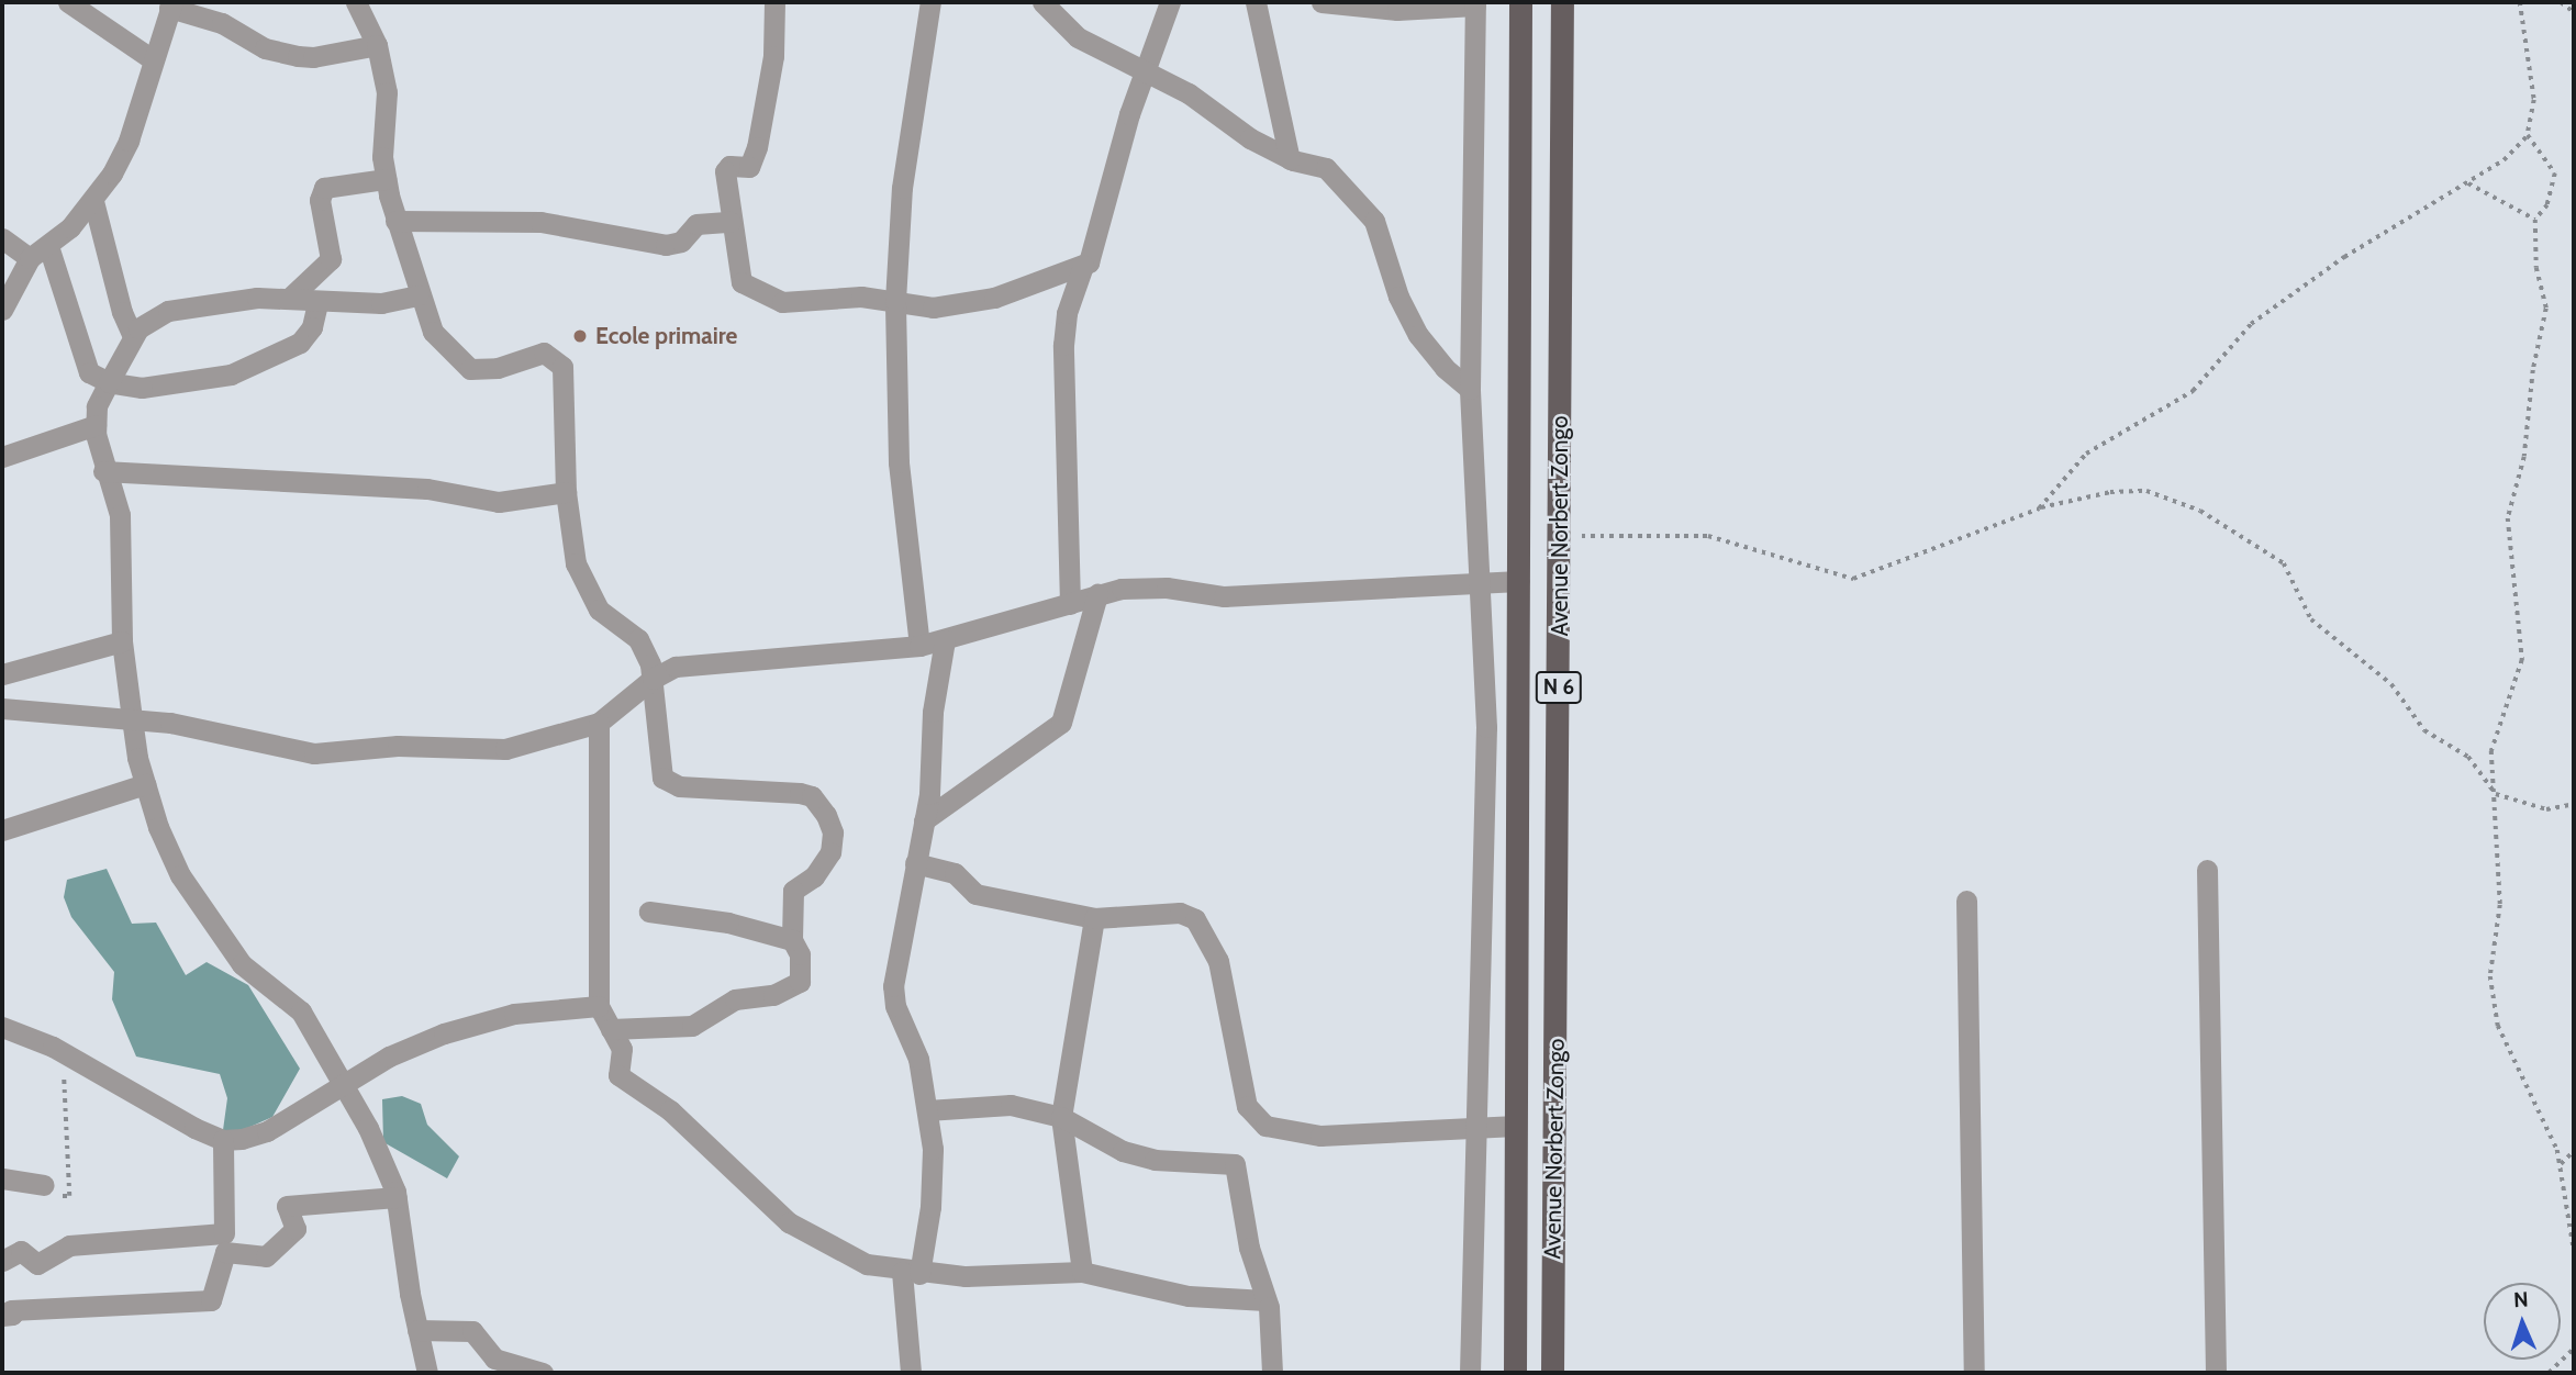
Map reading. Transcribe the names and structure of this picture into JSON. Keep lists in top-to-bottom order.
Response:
{
  "streets": {
    "main road": ["Avenue Norbert Zongo", "N 6"]
  },
  "places": ["Ecole primaire"],
  "north": "top"
}
